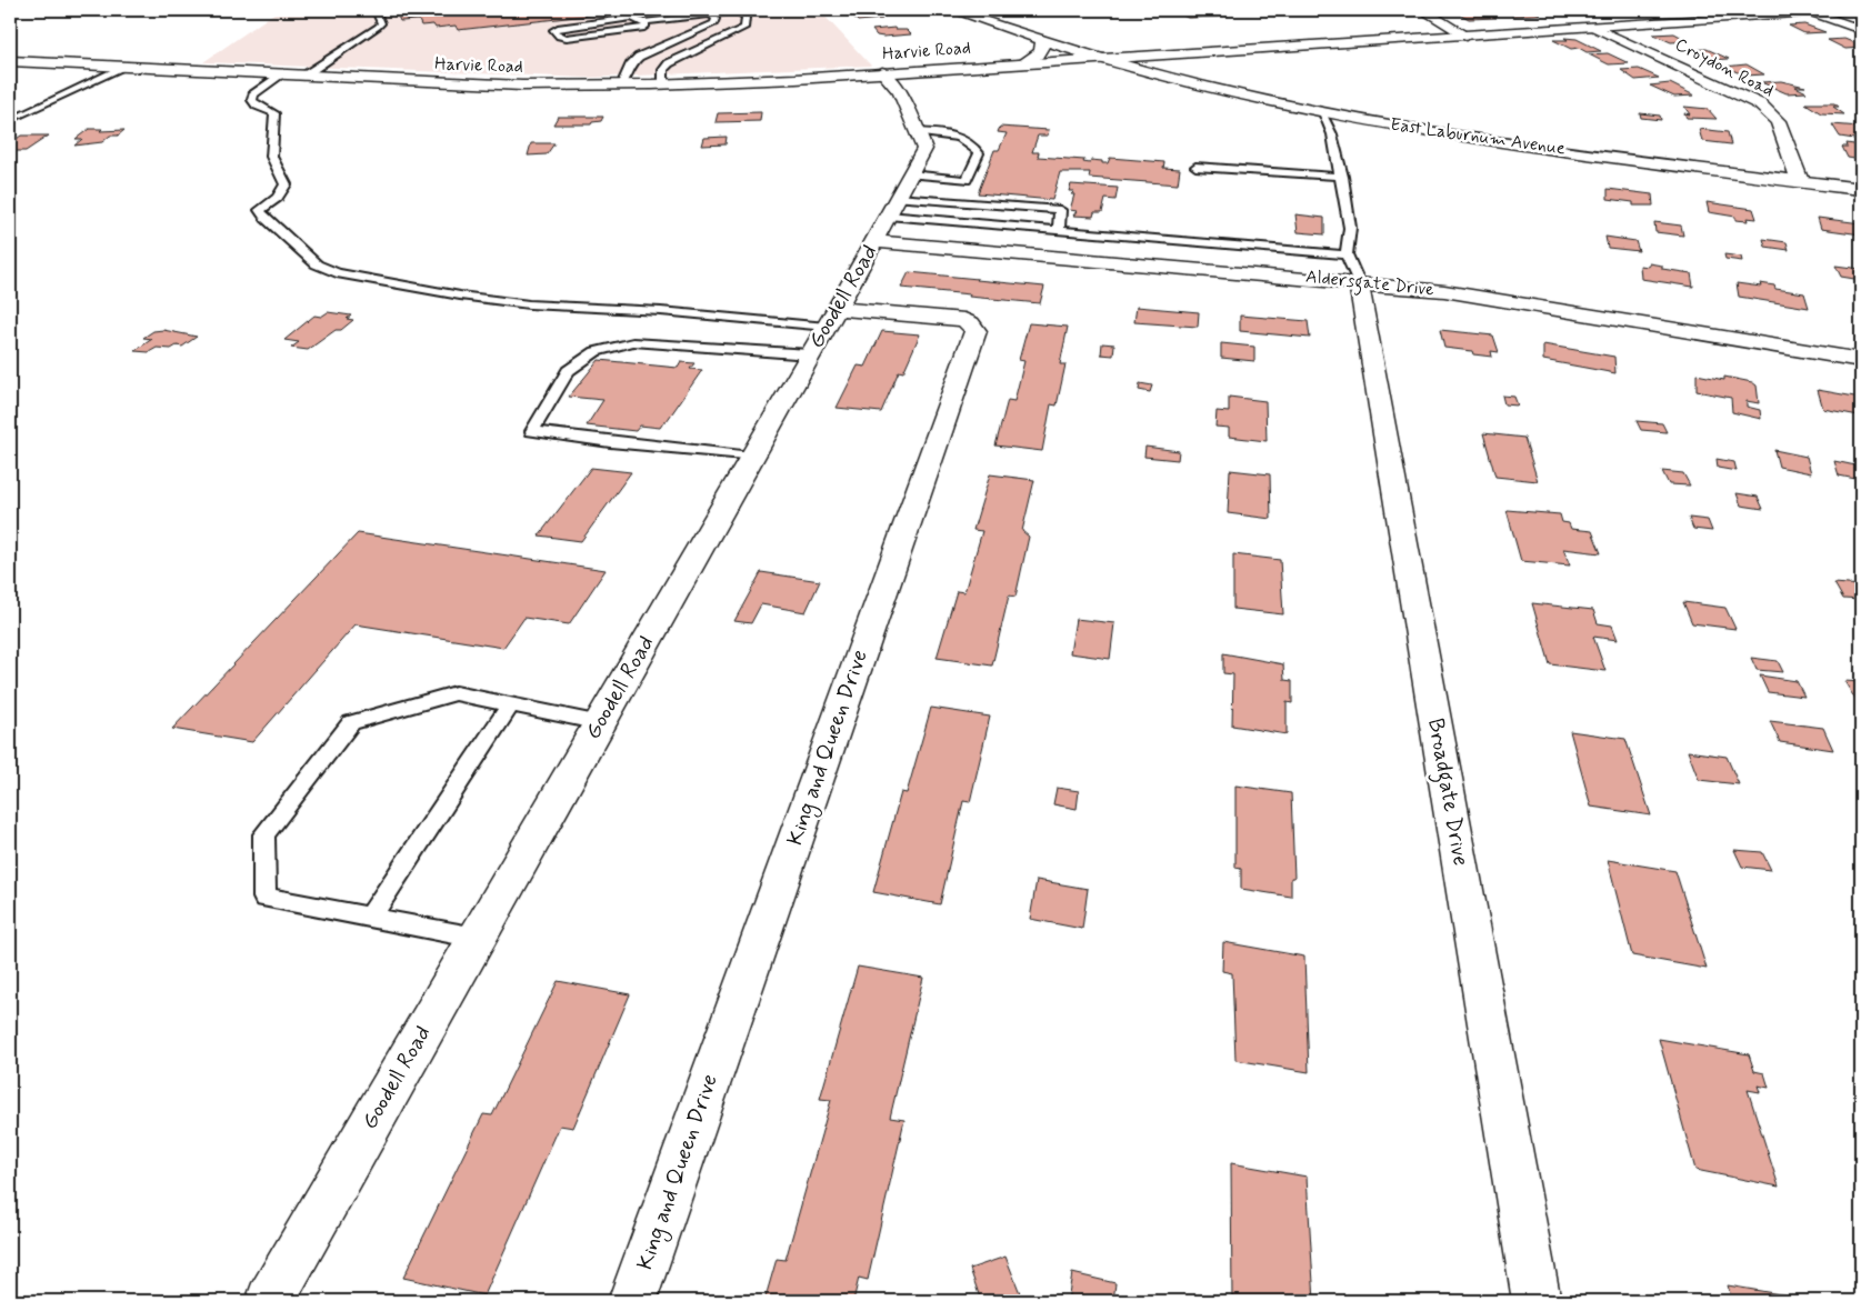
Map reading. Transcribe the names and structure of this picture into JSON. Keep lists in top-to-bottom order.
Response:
{
  "streets": {
    "street": [
      "Harvie Road",
      "Croydon Road",
      "East Laburnum Avenue",
      "Aldersgate Drive",
      "Goodell Road",
      "King and Queen Drive",
      "Broadgate Drive"
    ]
  },
  "crossings": [
    ["Harvie Road", "Croydon Road"],
    ["Harvie Road", "East Laburnum Avenue"],
    ["Harvie Road", "Goodell Road"],
    ["Croydon Road", "East Laburnum Avenue"],
    ["Aldersgate Drive", "Goodell Road"],
    ["Aldersgate Drive", "Broadgate Drive"],
    ["Goodell Road", "King and Queen Drive"]
  ]
}
